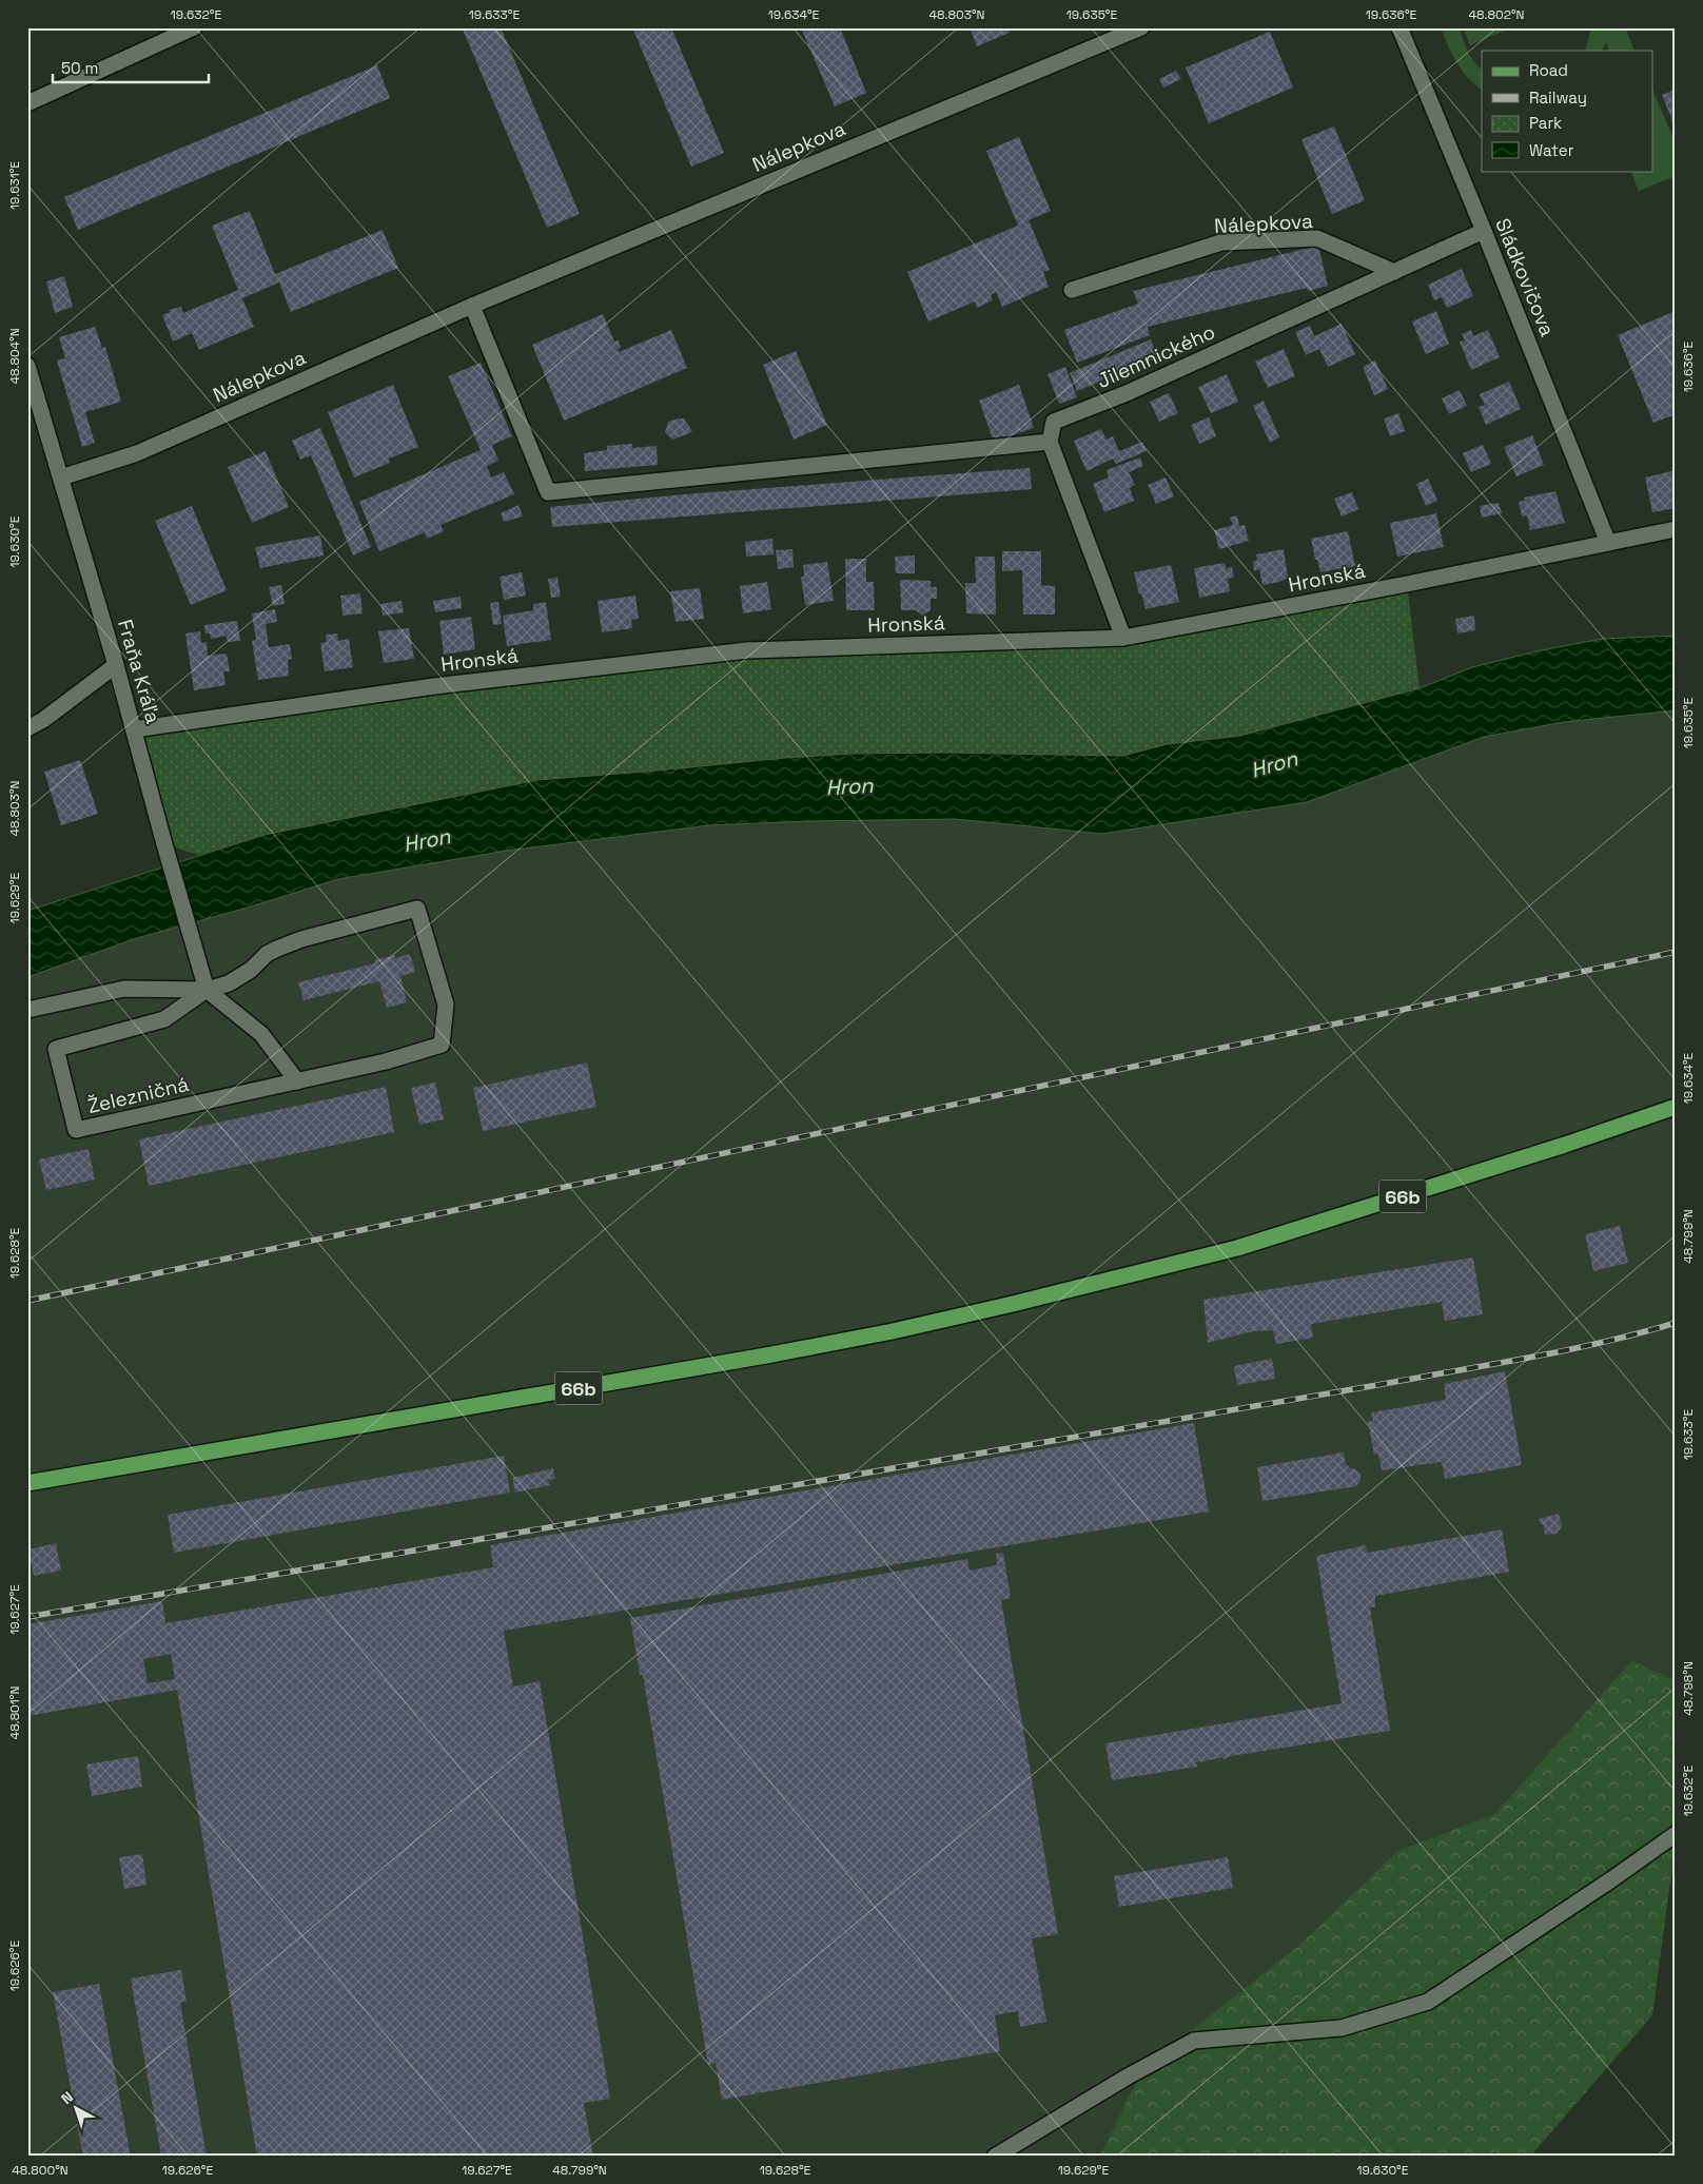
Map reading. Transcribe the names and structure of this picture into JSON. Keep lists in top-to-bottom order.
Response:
{
  "streets": {
    "main road": ["66b"],
    "street": [
      "Nálepkova",
      "Sládkovičova",
      "Jilemnického",
      "Hronská",
      "Fraňa Kráľa",
      "Železničná"
    ]
  },
  "crossings": [
    ["Nálepkova", "Jilemnického"],
    ["Nálepkova", "Fraňa Kráľa"],
    ["Sládkovičova", "Jilemnického"],
    ["Sládkovičova", "Hronská"],
    ["Hronská", "Fraňa Kráľa"],
    ["Fraňa Kráľa", "Železničná"]
  ],
  "water": ["Hron"],
  "legend": [
    "Road",
    "Railway",
    "Park",
    "Water"
  ],
  "scale_bar": "50 m",
  "north": "top left",
  "coordinates": [
    "19.632°E",
    "19.633°E",
    "19.634°E",
    "48.803°N",
    "19.635°E",
    "19.636°E",
    "48.802°N",
    "19.631°E",
    "48.804°N",
    "19.630°E",
    "19.629°E",
    "48.799°N",
    "19.628°E",
    "19.627°E",
    "48.798°N",
    "48.801°N",
    "19.626°E",
    "48.800°N"
  ]
}
